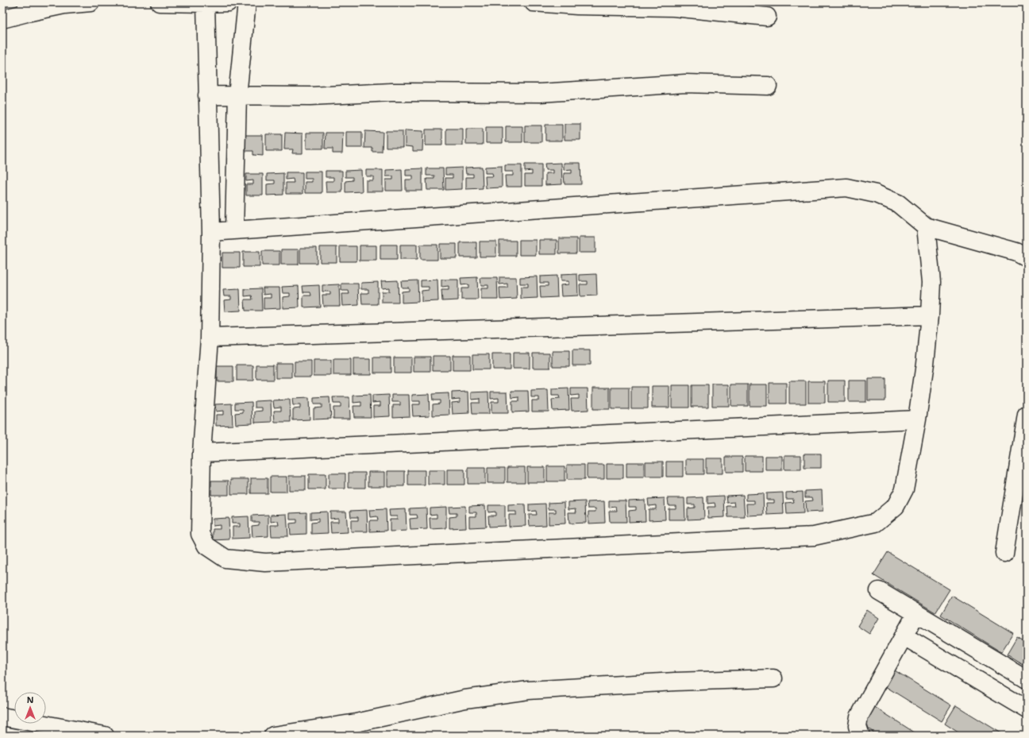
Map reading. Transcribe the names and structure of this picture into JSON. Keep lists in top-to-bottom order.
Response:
{
  "north": "top"
}
